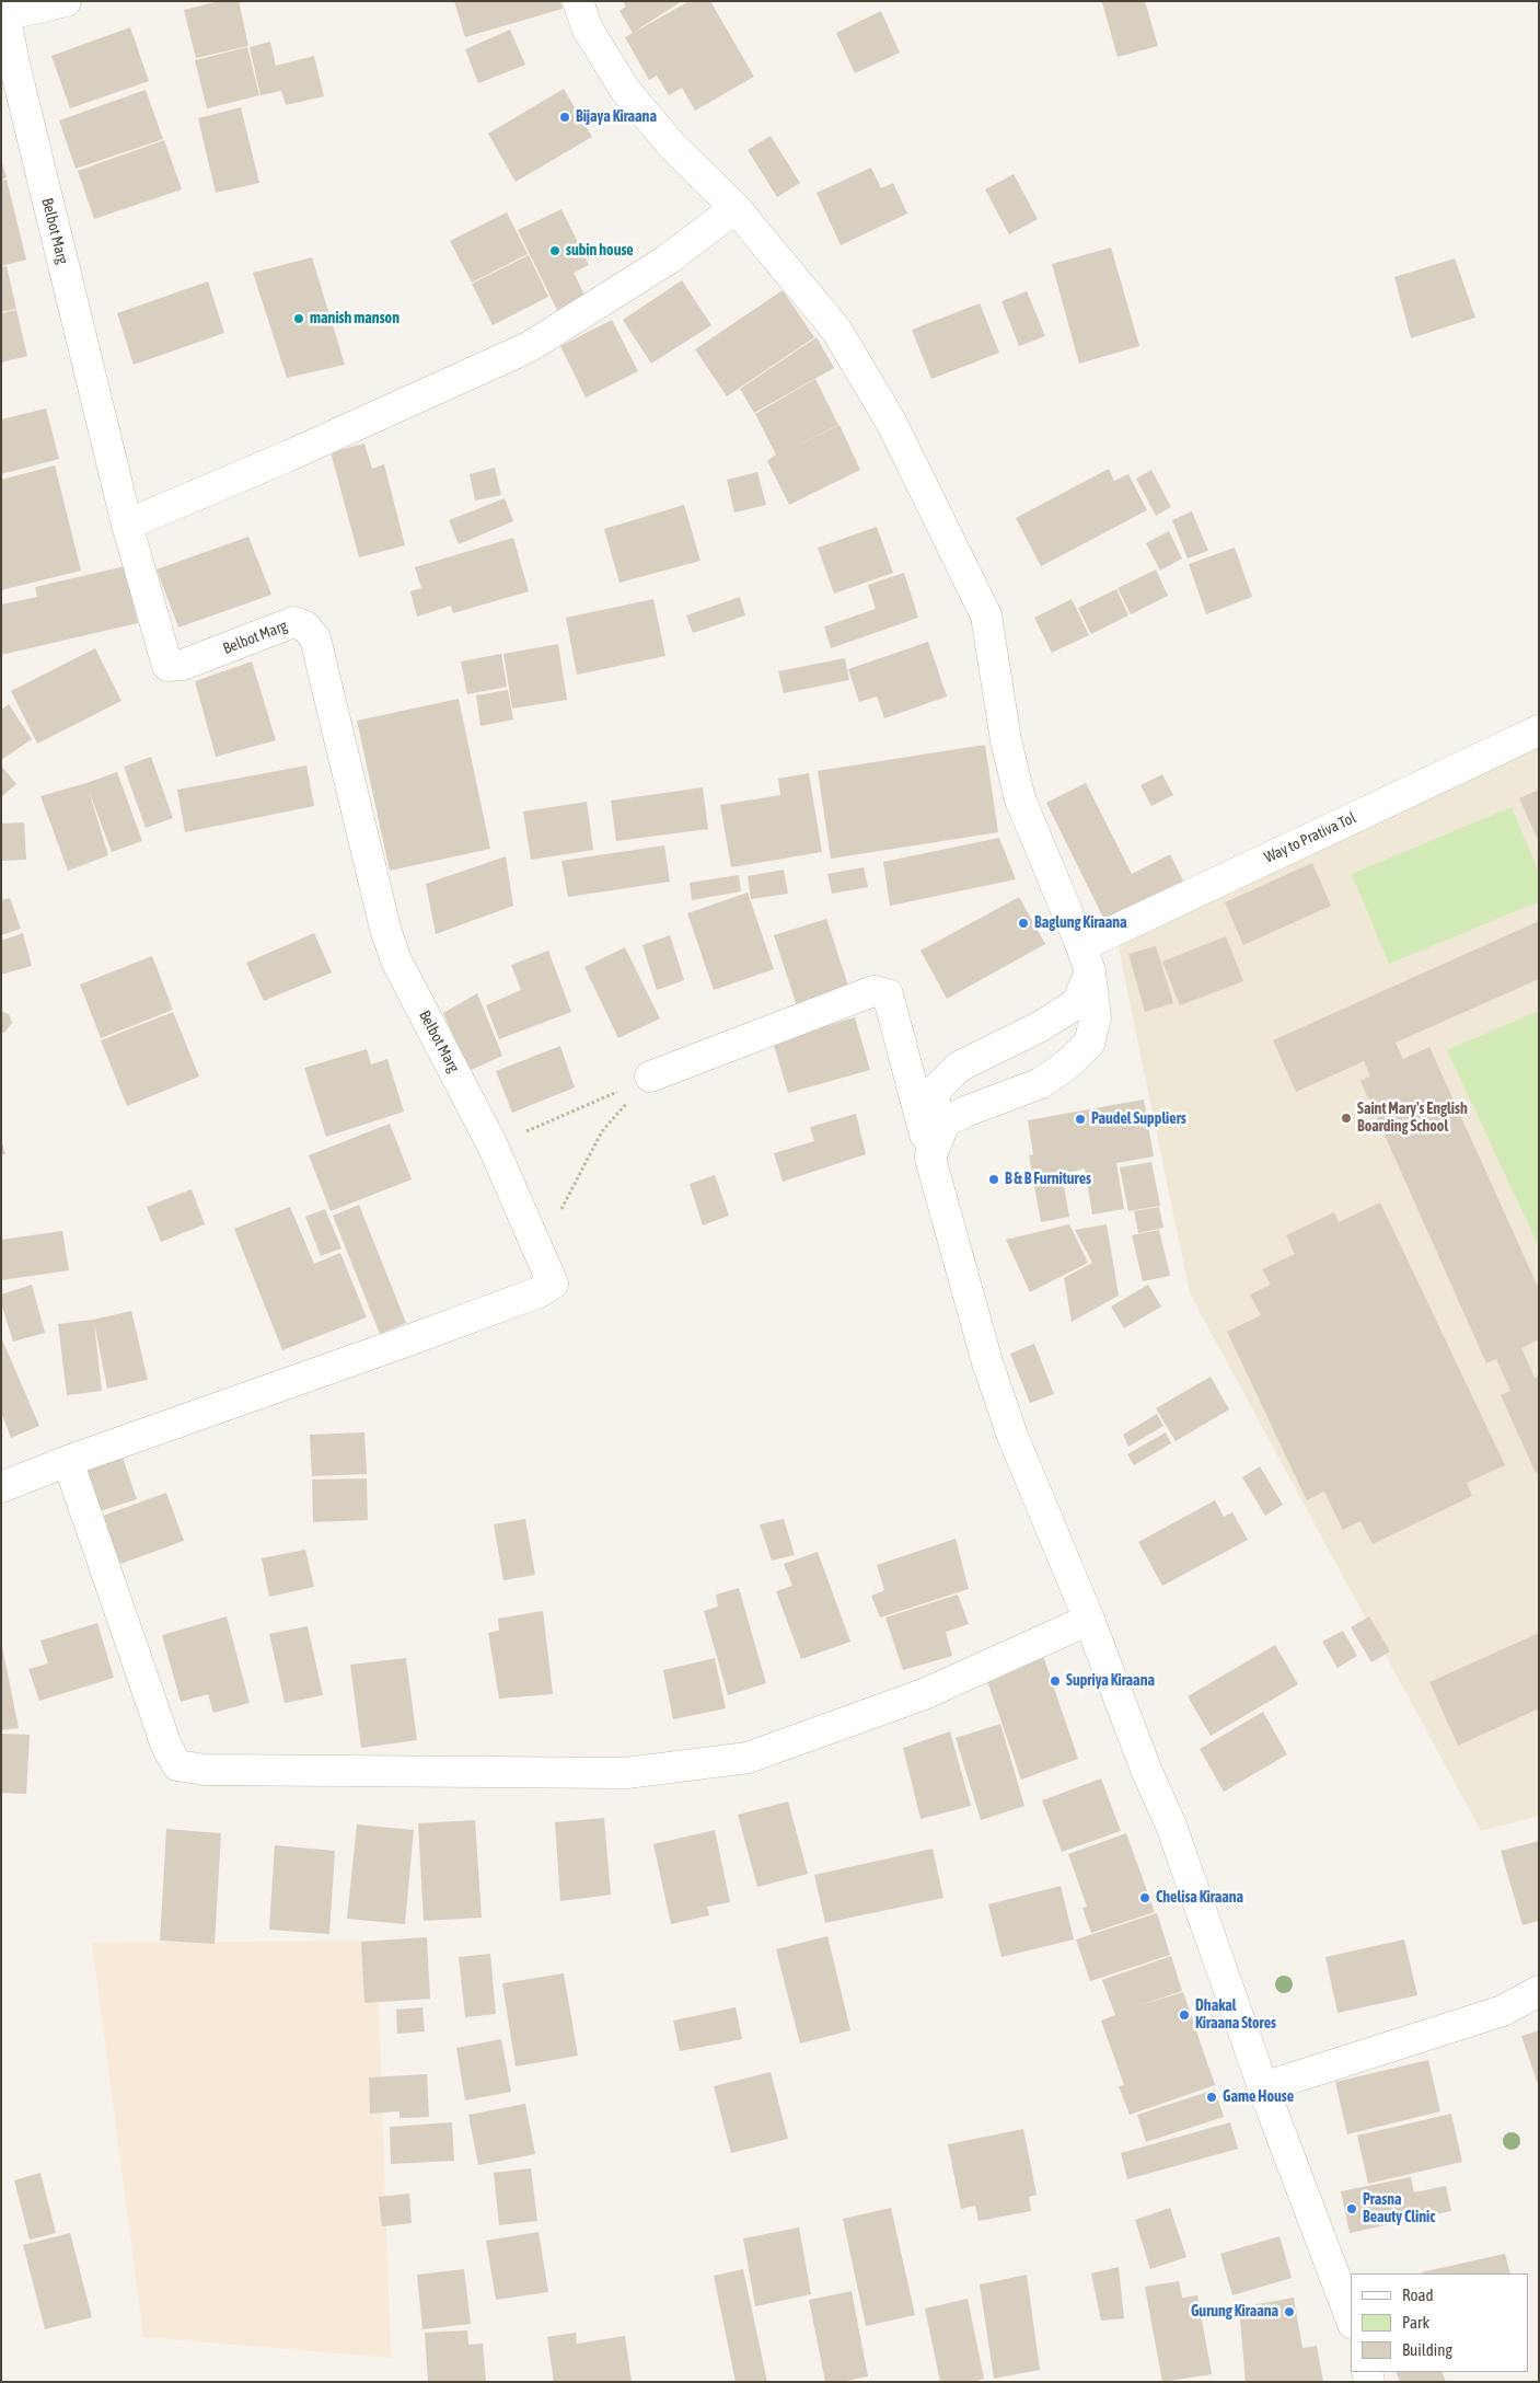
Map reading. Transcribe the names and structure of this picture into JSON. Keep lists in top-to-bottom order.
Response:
{
  "streets": {
    "street": ["Belbot Marg", "Way to Prativa Tol"]
  },
  "places": [
    "Bijaya Kiraana",
    "subin house",
    "manish manson",
    "Baglung Kiraana",
    "Saint Mary's English Boarding School",
    "Paudel Suppliers",
    "B & B Furnitures",
    "Supriya Kiraana",
    "Chelisa Kiraana",
    "Dhakal Kiraana Stores",
    "Game House",
    "Prasna Beauty Clinic",
    "Gurung Kiraana"
  ],
  "legend": ["Road", "Park", "Building"]
}
